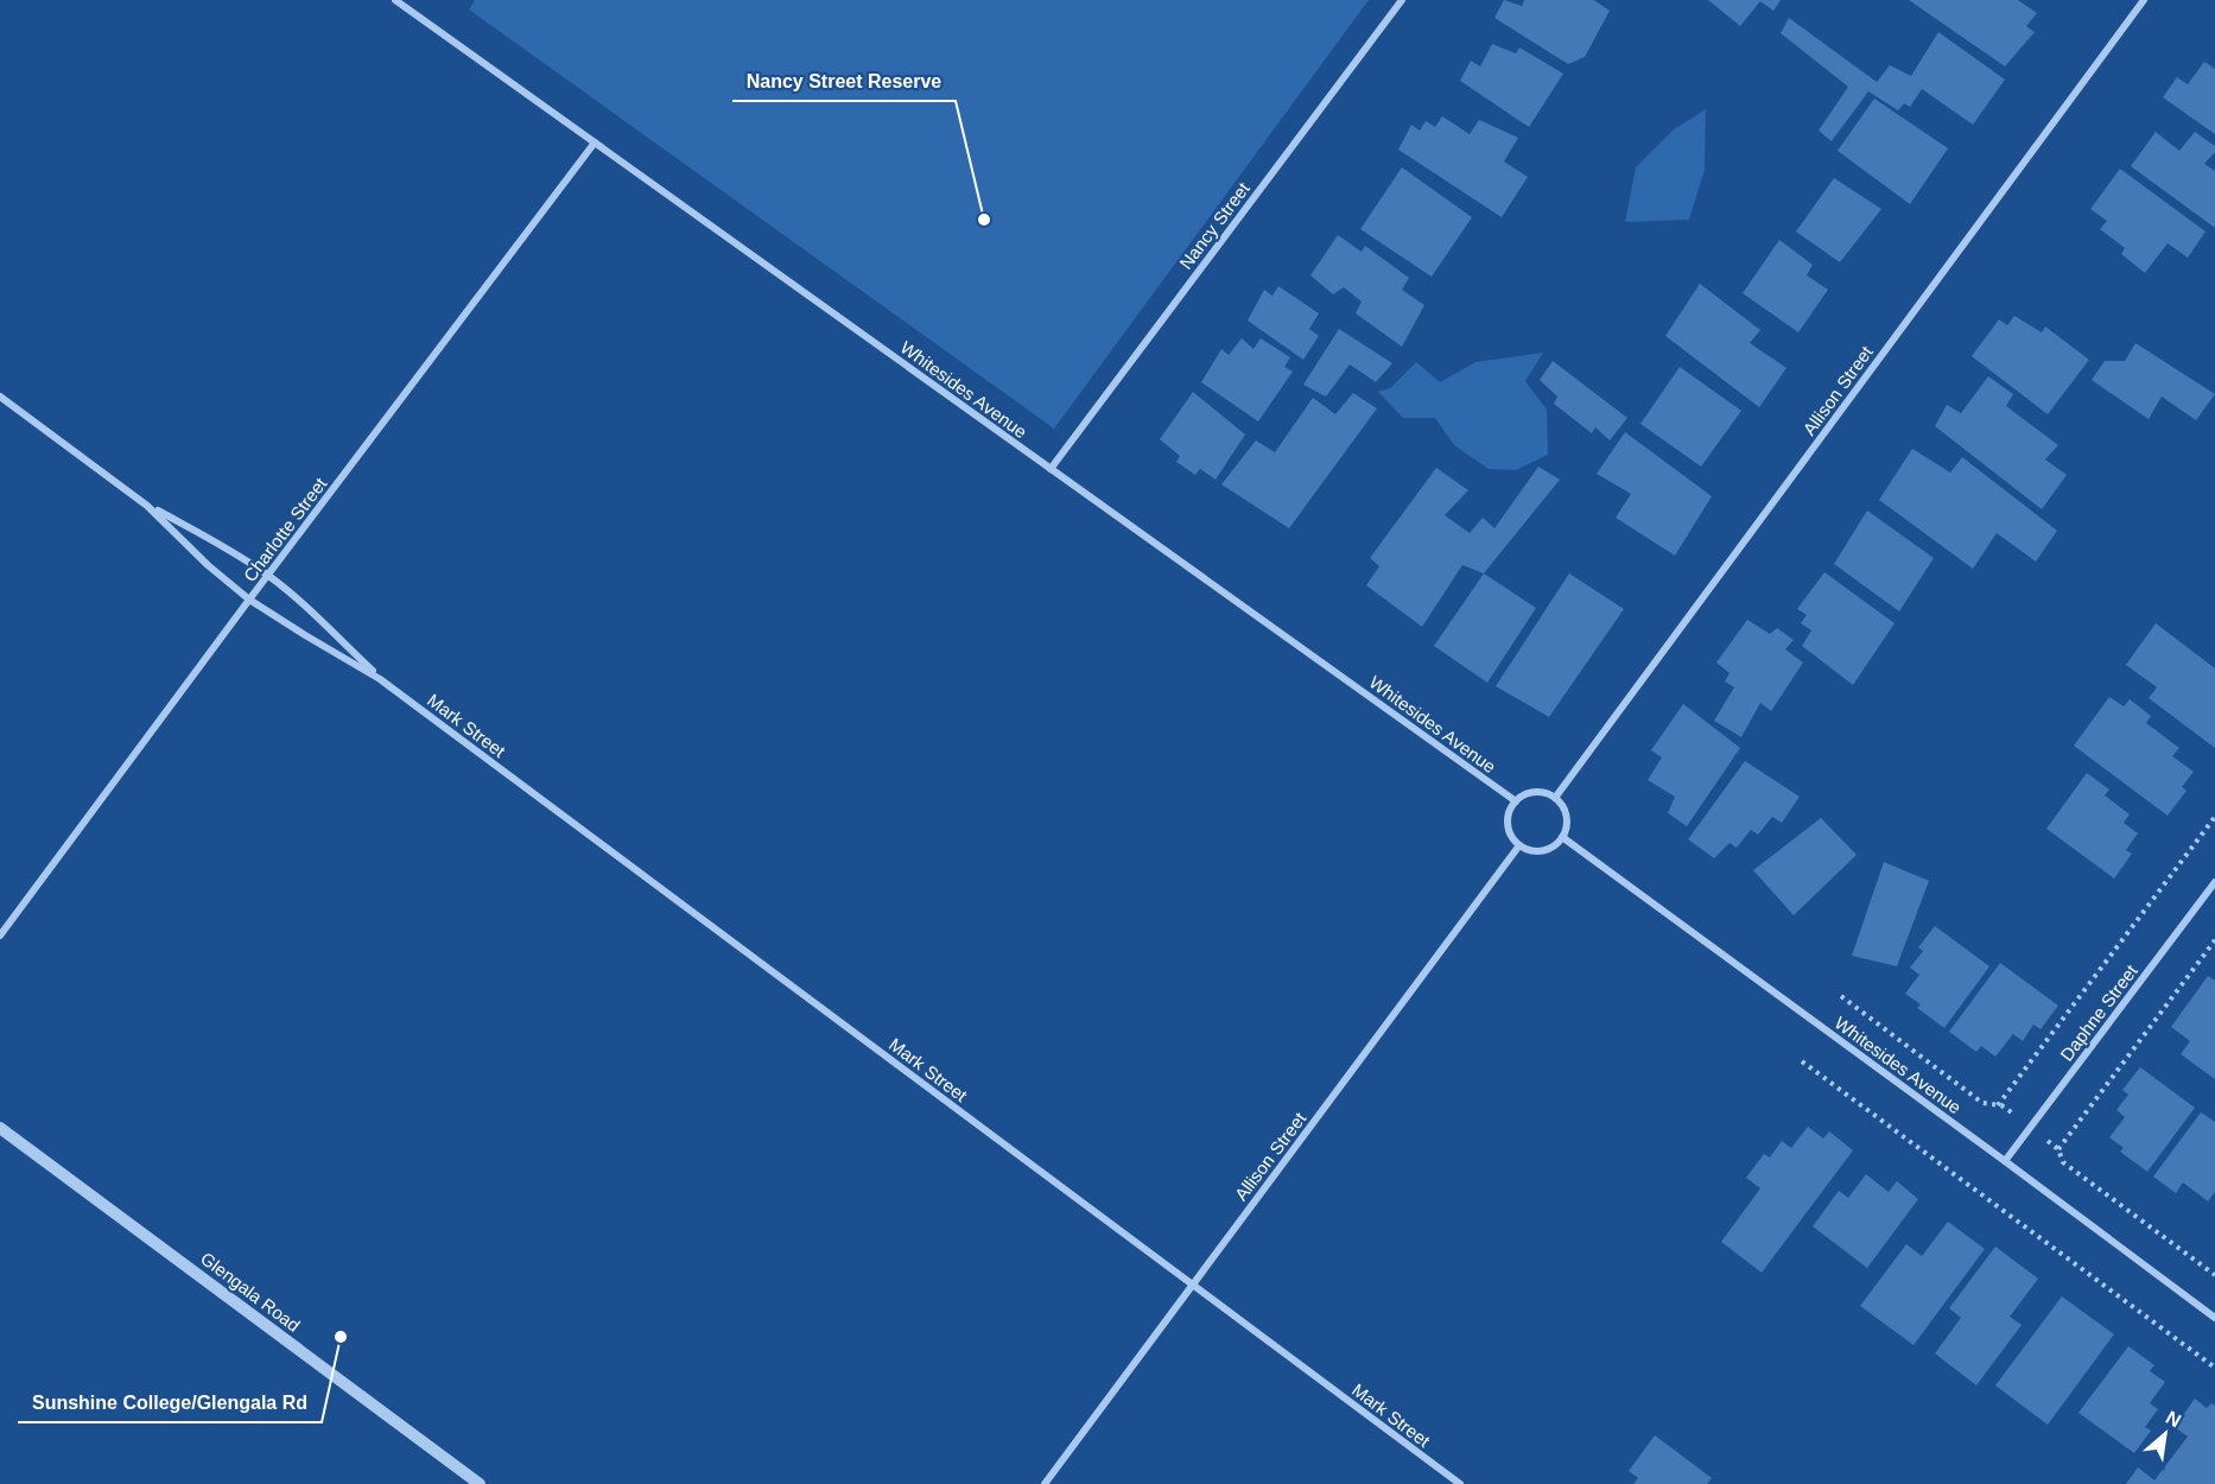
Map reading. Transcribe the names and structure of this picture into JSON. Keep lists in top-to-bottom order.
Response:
{
  "streets": {
    "street": [
      "Nancy Street",
      "Whitesides Avenue",
      "Allison Street",
      "Charlotte Street",
      "Mark Street",
      "Daphne Street",
      "Glengala Road"
    ]
  },
  "crossings": [
    ["Nancy Street", "Whitesides Avenue"],
    ["Whitesides Avenue", "Allison Street"],
    ["Whitesides Avenue", "Charlotte Street"],
    ["Whitesides Avenue", "Daphne Street"],
    ["Allison Street", "Mark Street"],
    ["Charlotte Street", "Mark Street"]
  ],
  "places": ["Nancy Street Reserve", "Sunshine College/Glengala Rd"],
  "north": "top right"
}
